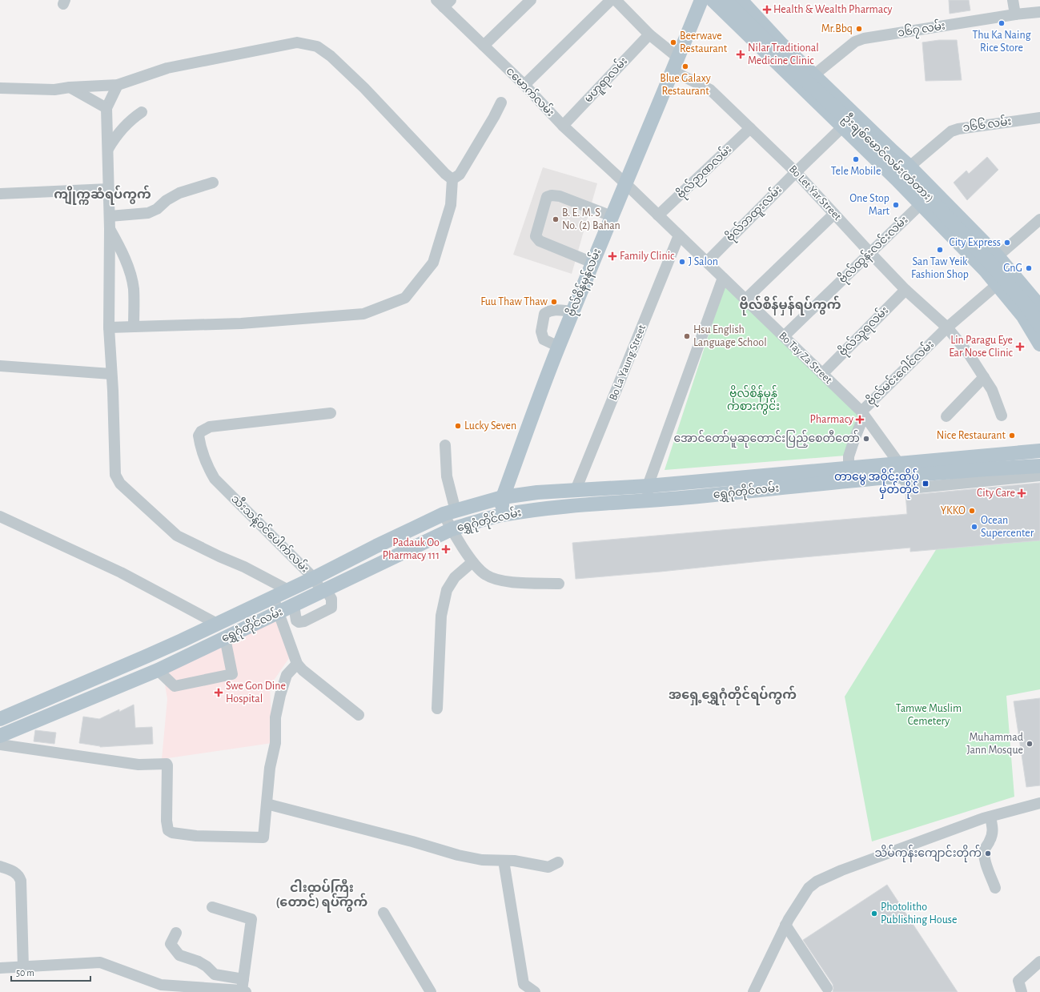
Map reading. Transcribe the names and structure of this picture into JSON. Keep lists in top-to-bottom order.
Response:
{
  "streets": {
    "main road": ["ဦးချစ်မောင်လမ်း(တံတား)", "ဗိုလ်စိန်မှန်လမ်း", "ရွှေဂုံတိုင်လမ်း"],
    "street": [
      "၁၆၇ လမ်း",
      "မဟူရာလမ်း",
      "ငမောက်လမ်း",
      "၁၆၆ လမ်း",
      "ဗိုလ်ဉာဏလမ်း",
      "Bo Let Yar Street",
      "ဗိုလ်ဘထူးလမ်း",
      "ဗိုလ်ထွန်းလင်းလမ်း",
      "ဗိုလ်သူရလမ်း",
      "Bo Tay Za Street",
      "Bo La Yaung Street",
      "ဗိုလ်မင်းဂေါင်လမ်း",
      "သီးသန့်ဝင်ပေါက်လမ်း"
    ]
  },
  "crossings": [
    ["မဟူရာလမ်း", "ငမောက်လမ်း"],
    ["ငမောက်လမ်း", "ဗိုလ်စိန်မှန်လမ်း"],
    ["ငမောက်လမ်း", "Bo Tay Za Street"],
    ["ဗိုလ်ဉာဏလမ်း", "Bo Let Yar Street"],
    ["ဗိုလ်ဉာဏလမ်း", "Bo Tay Za Street"],
    ["Bo Let Yar Street", "ဗိုလ်ဘထူးလမ်း"],
    ["Bo Let Yar Street", "ဗိုလ်ထွန်းလင်းလမ်း"],
    ["Bo Let Yar Street", "ဗိုလ်စိန်မှန်လမ်း"],
    ["Bo Let Yar Street", "ဗိုလ်သူရလမ်း"],
    ["Bo Let Yar Street", "ဗိုလ်မင်းဂေါင်လမ်း"],
    ["ဗိုလ်ဘထူးလမ်း", "Bo Tay Za Street"],
    ["ဗိုလ်ထွန်းလင်းလမ်း", "Bo Tay Za Street"],
    ["ဗိုလ်စိန်မှန်လမ်း", "Bo Tay Za Street"],
    ["ဗိုလ်စိန်မှန်လမ်း", "ရွှေဂုံတိုင်လမ်း"],
    ["ဗိုလ်သူရလမ်း", "Bo Tay Za Street"],
    ["Bo Tay Za Street", "Bo La Yaung Street"],
    ["Bo Tay Za Street", "ဗိုလ်မင်းဂေါင်လမ်း"],
    ["Bo Tay Za Street", "ရွှေဂုံတိုင်လမ်း"],
    ["Bo La Yaung Street", "ရွှေဂုံတိုင်လမ်း"],
    ["ရွှေဂုံတိုင်လမ်း", "သီးသန့်ဝင်ပေါက်လမ်း"]
  ],
  "districts": [
    "ကျိုက္ကဆံရပ်ကွက်",
    "ဗိုလ်စိန်မှန်ရပ်ကွက်",
    "အရှေ့ရွှေဂုံတိုင်ရပ်ကွက်",
    "ငါးထပ်ကြီး (တောင်) ရပ်ကွက်"
  ],
  "parks": ["ဗိုလ်စိန်မှန် ကစားကွင်း", "Tamwe Muslim Cemetery"],
  "places": {
    "health": [
      "Health & Wealth Pharmacy",
      "Nilar Traditional Medicine Clinic",
      "Family Clinic",
      "Lin Paragu Eye Ear Nose Clinic",
      "Pharmacy",
      "City Care",
      "Padauk Oo Pharmacy 111",
      "Swe Gon Dine Hospital"
    ],
    "other": [
      "Thu Ka Naing Rice Store",
      "Mr.Bbq",
      "Beerwave Restaurant",
      "Blue Galaxy Restaurant",
      "Tele Mobile",
      "One Stop Mart",
      "B. E. M. S No. (2) Bahan",
      "City Express",
      "San Taw Yeik Fashion Shop",
      "J Salon",
      "GnG",
      "Fuu Thaw Thaw",
      "Hsu English Language School",
      "Lucky Seven",
      "Nice Restaurant",
      "အောင်တော်မူဆုတောင်းပြည့်စေတီတော်",
      "YKKO",
      "Ocean Supercenter",
      "Muhammad Jann Mosque",
      "သိမ်ကုန်းကျောင်းတိုက်",
      "Photolitho Publishing House"
    ],
    "transit": ["တာမွေ အဝိုင်းထိပ် မှတ်တိုင်"]
  },
  "scale_bar": "50 m"
}
